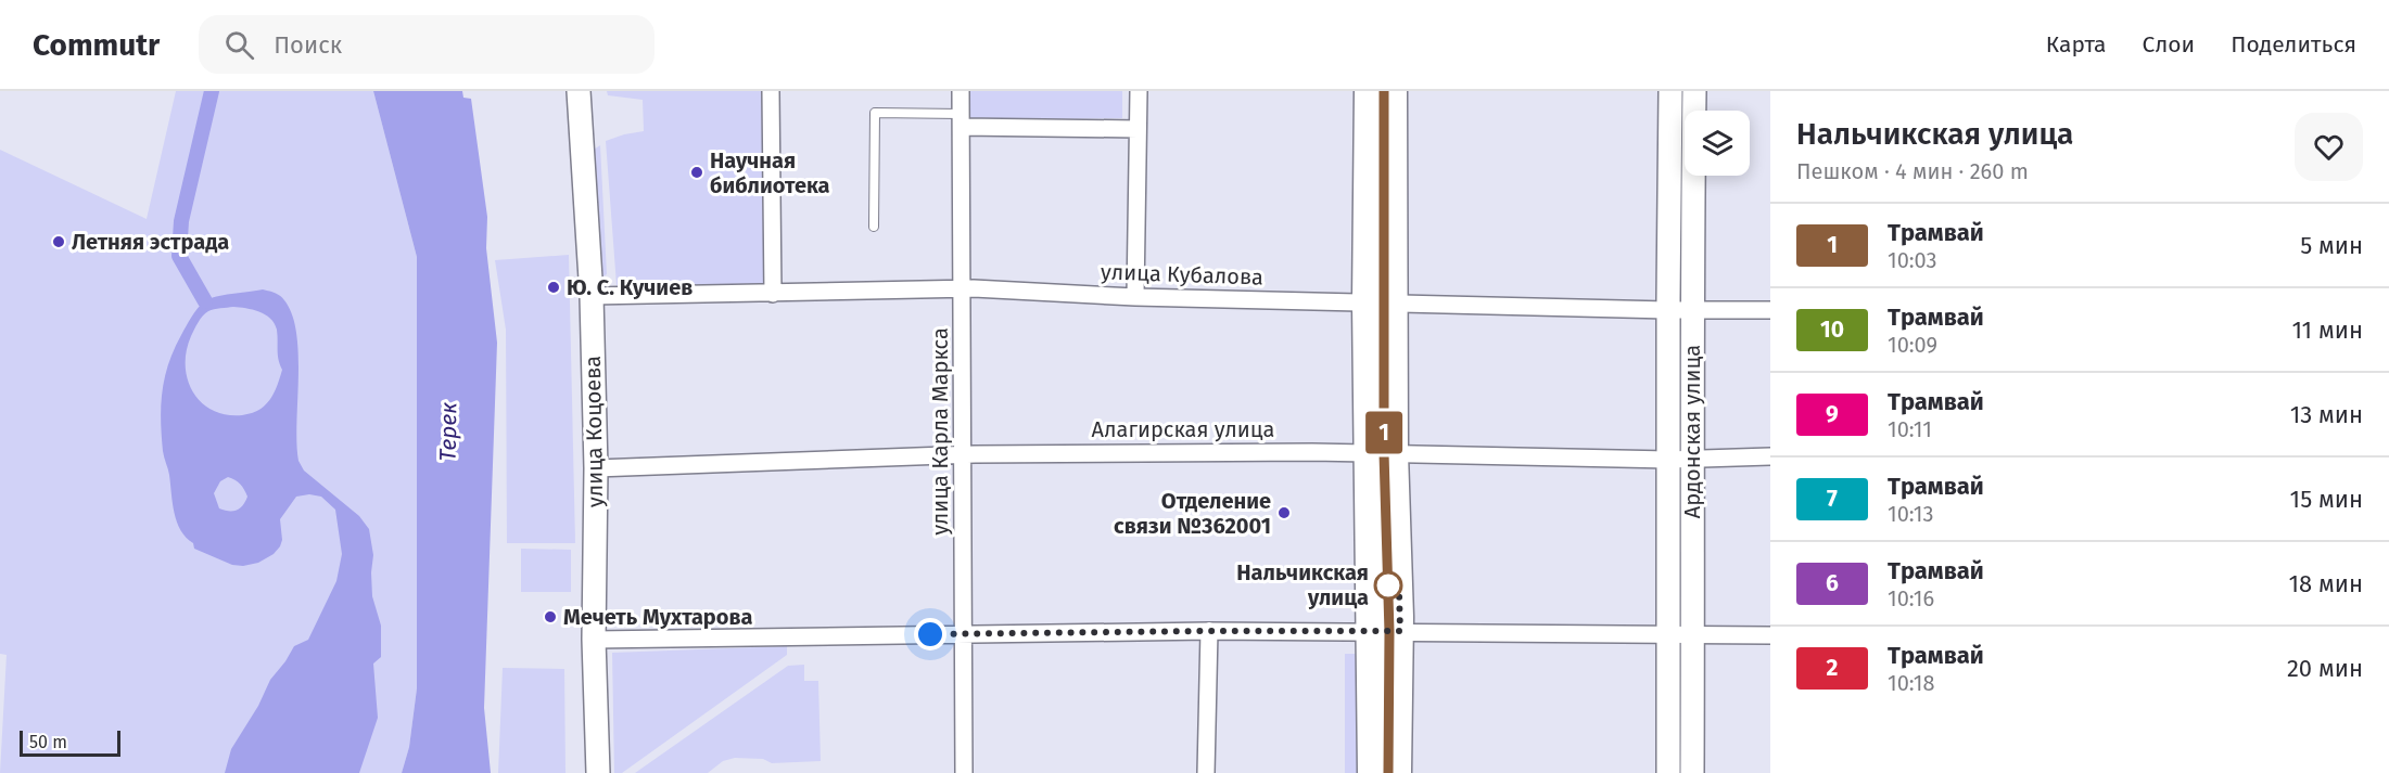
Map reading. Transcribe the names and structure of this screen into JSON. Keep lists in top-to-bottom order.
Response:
{
  "streets": {
    "main road": ["улица Коцоева", "Ардонская улица"],
    "street": ["улица Кубалова", "Алагирская улица", "улица Карла Маркса"]
  },
  "crossings": [
    ["улица Кубалова", "улица Коцоева"],
    ["улица Кубалова", "улица Карла Маркса"],
    ["улица Кубалова", "Ардонская улица"],
    ["Алагирская улица", "улица Коцоева"],
    ["Алагирская улица", "улица Карла Маркса"],
    ["Алагирская улица", "Ардонская улица"]
  ],
  "water": ["Терек"],
  "places": [
    "Научная библиотека",
    "Летняя эстрада",
    "Ю. С. Кучиев",
    "Отделение связи №362001",
    "Нальчикская улица",
    "Мечеть Мухтарова"
  ],
  "lines": ["tram line 1"],
  "scale_bar": "50 m",
  "page": {
    "header": "Commutr",
    "search": "Поиск",
    "nav": ["Карта", "Слои", "Поделиться"],
    "on_map": "1",
    "heading": ["Нальчикская улица", "Пешком · 4 мин · 260 m"],
    "list": [
      {
        "mark": "1",
        "name": "Трамвай",
        "note": "10:03",
        "value": "5 мин"
      },
      {
        "mark": "10",
        "name": "Трамвай",
        "note": "10:09",
        "value": "11 мин"
      },
      {
        "mark": "9",
        "name": "Трамвай",
        "note": "10:11",
        "value": "13 мин"
      },
      {
        "mark": "7",
        "name": "Трамвай",
        "note": "10:13",
        "value": "15 мин"
      },
      {
        "mark": "6",
        "name": "Трамвай",
        "note": "10:16",
        "value": "18 мин"
      },
      {
        "mark": "2",
        "name": "Трамвай",
        "note": "10:18",
        "value": "20 мин"
      }
    ],
    "scale": "50 m"
  }
}
